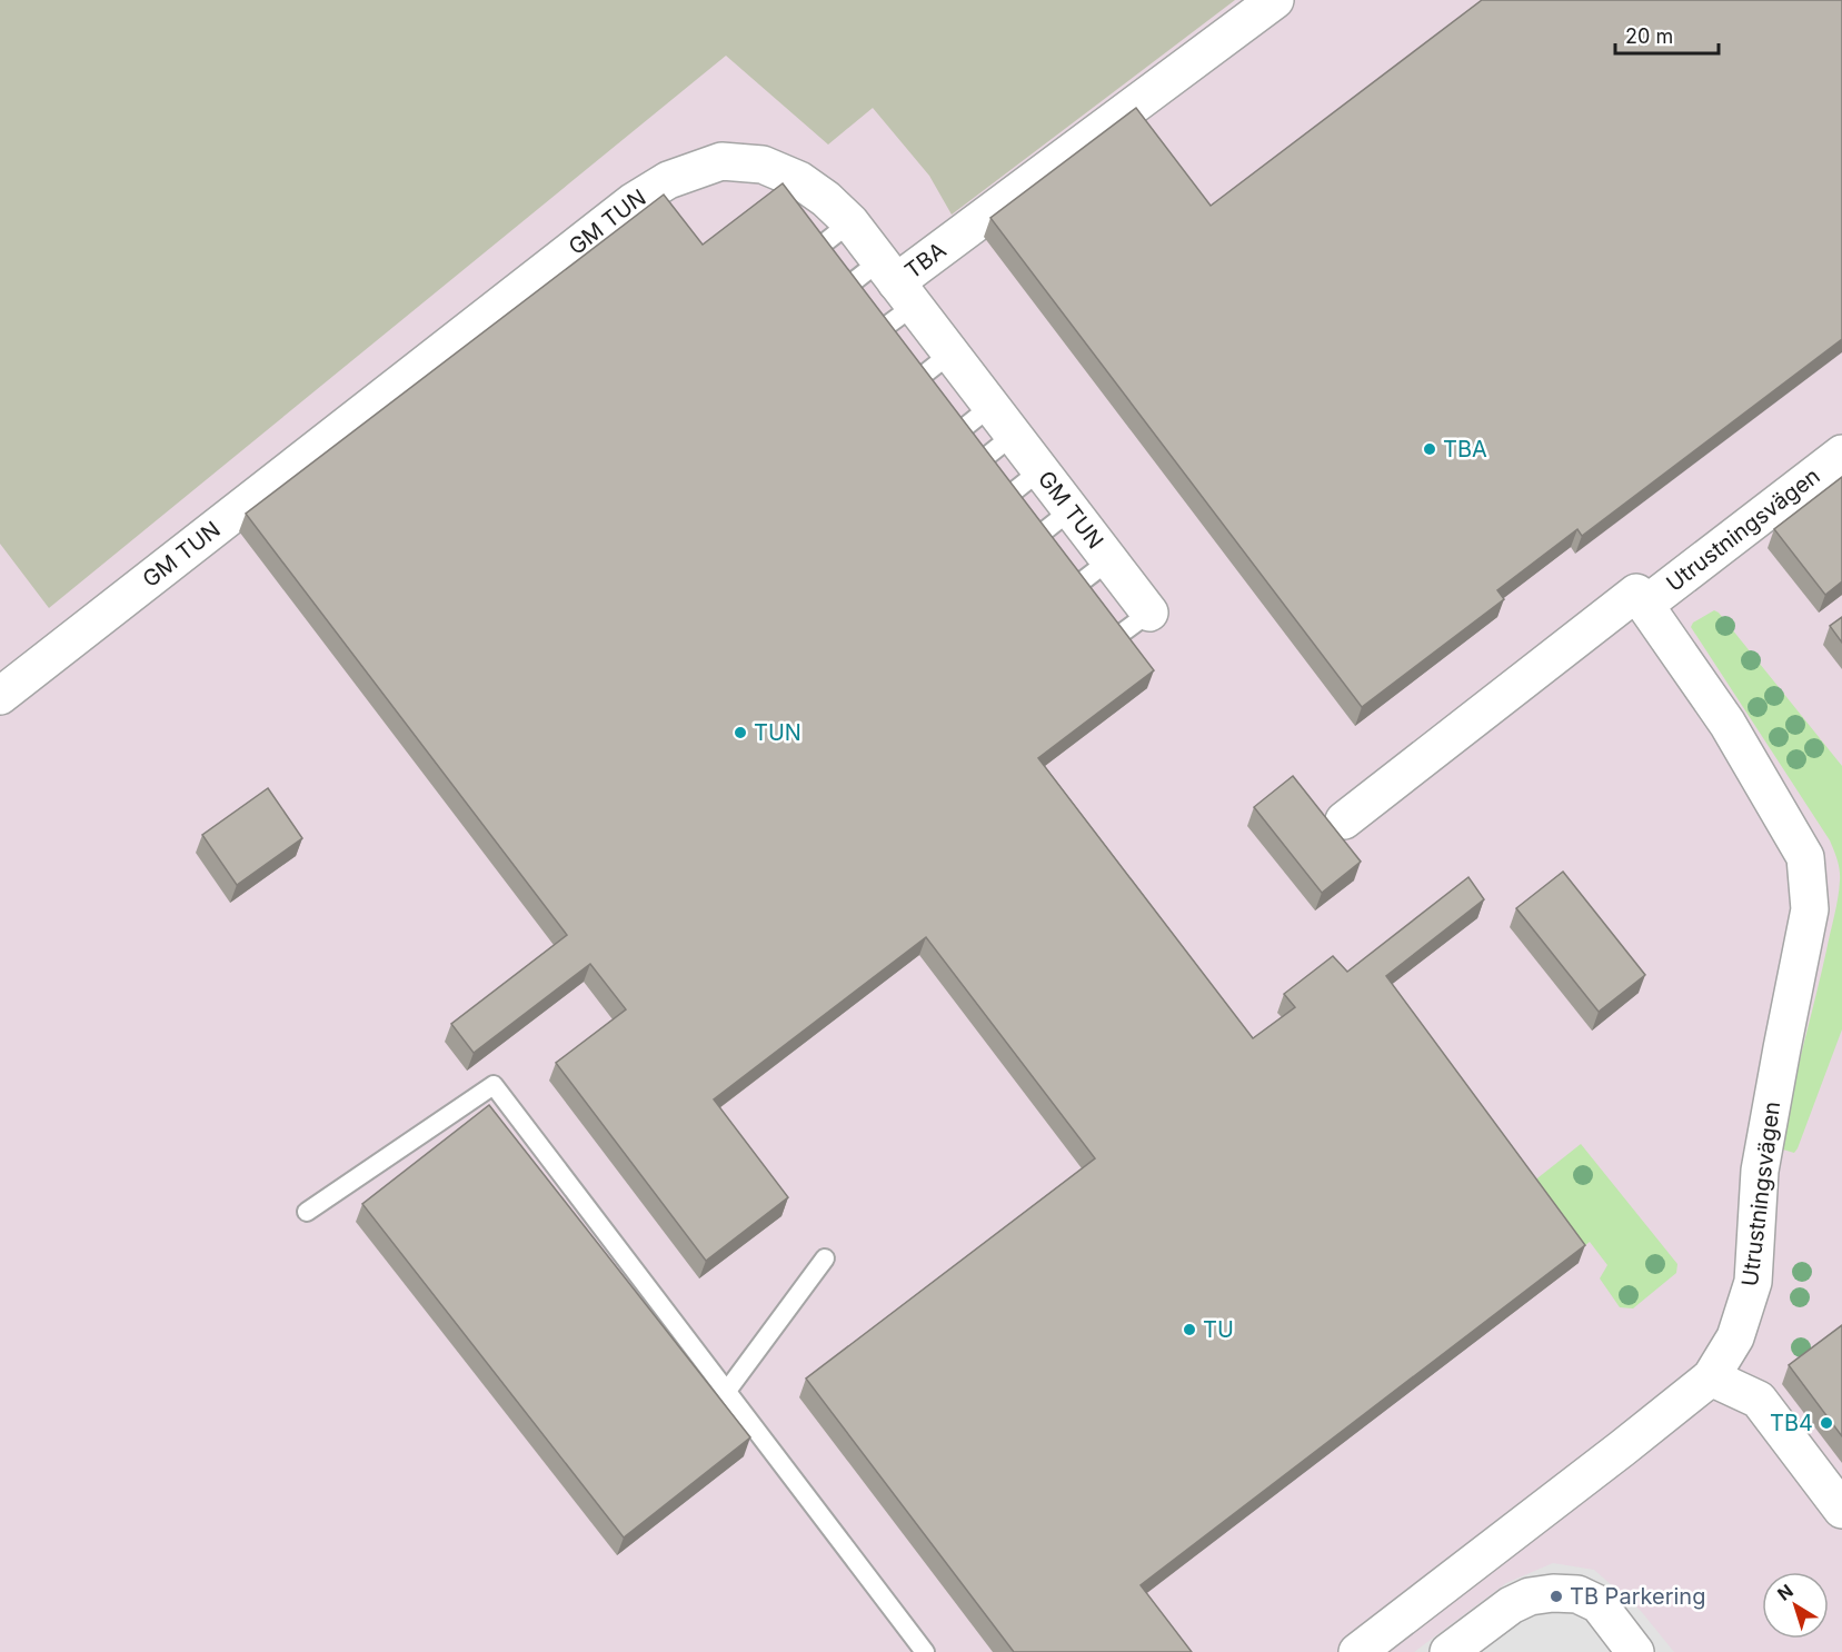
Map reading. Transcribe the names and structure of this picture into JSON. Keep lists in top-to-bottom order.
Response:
{
  "streets": {
    "street": ["GM TUN", "TBA", "Utrustningsvägen"]
  },
  "crossings": [
    ["GM TUN", "TBA"]
  ],
  "places": [
    "TBA",
    "TUN",
    "TU",
    "TB4",
    "TB Parkering"
  ],
  "scale_bar": "20 m",
  "north": "top left"
}
